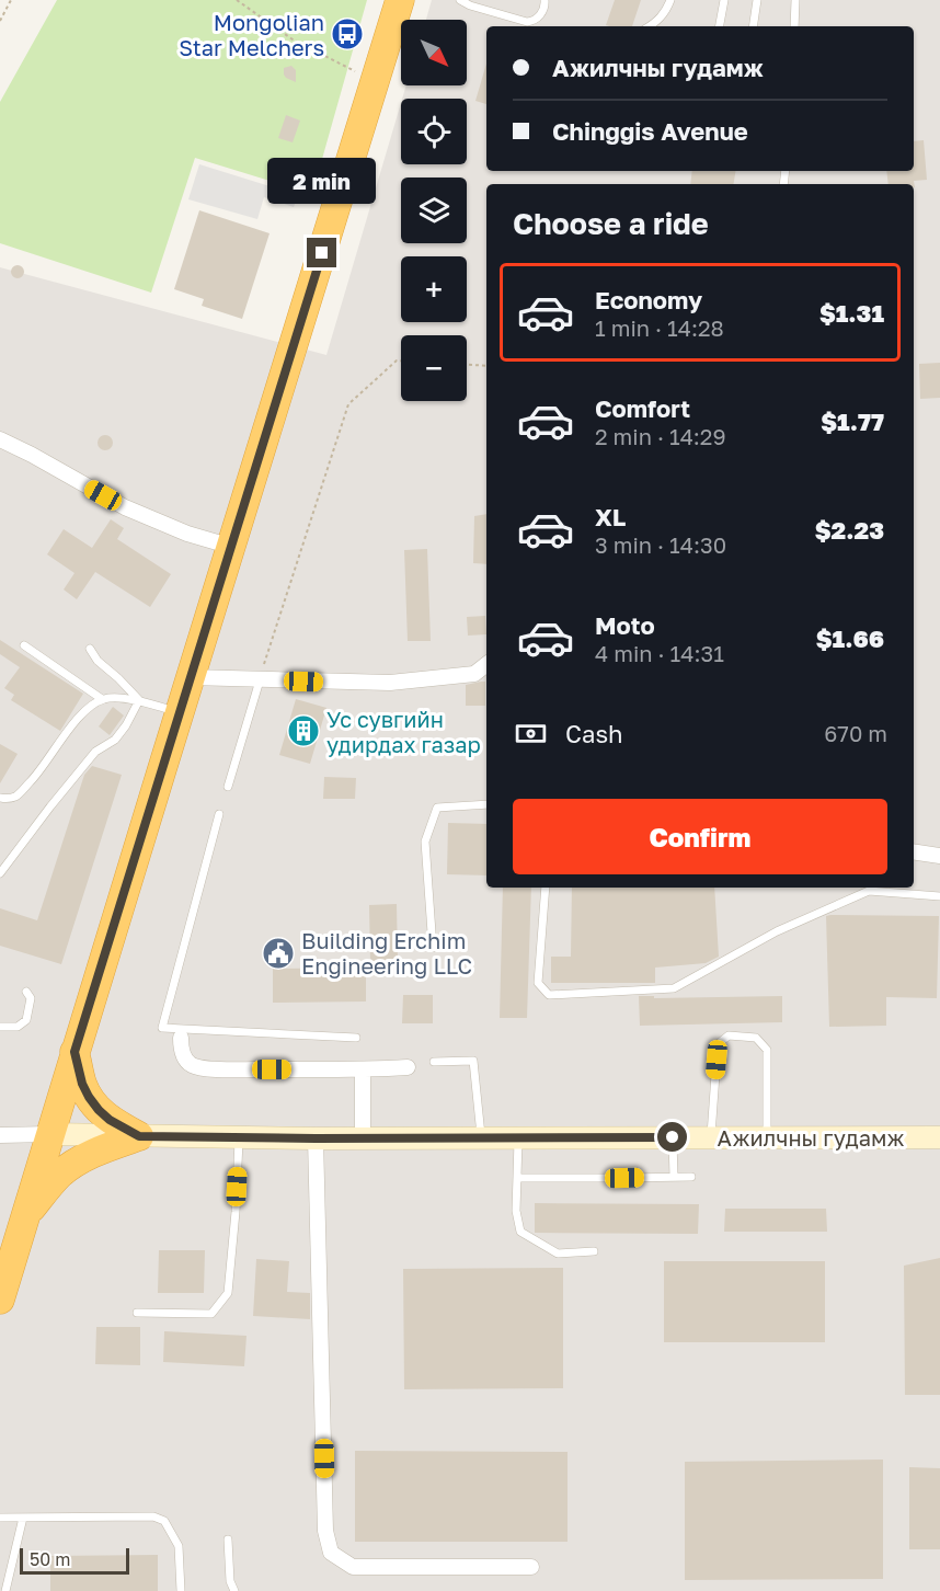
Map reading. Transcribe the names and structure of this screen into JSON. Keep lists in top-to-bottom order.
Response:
{
  "streets": {
    "main road": ["Ажилчны гудамж"]
  },
  "places": {
    "bus stop": ["Mongolian Star Melchers"],
    "building": ["Ус сувгийн удирдах газар"],
    "public building": ["Building Erchim Engineering LLC"]
  },
  "scale_bar": "50 m",
  "north": "bottom right",
  "page": {
    "map_buttons": ["+", "−"],
    "banner": ["Ажилчны гудамж", "Chinggis Avenue"],
    "bubble": "2 min",
    "heading": "Choose a ride",
    "list": [
      {
        "name": "Economy",
        "note": "1 min · 14:28",
        "value": "$1.31"
      },
      {
        "name": "Comfort",
        "note": "2 min · 14:29",
        "value": "$1.77"
      },
      {
        "name": "XL",
        "note": "3 min · 14:30",
        "value": "$2.23"
      },
      {
        "name": "Moto",
        "note": "4 min · 14:31",
        "value": "$1.66"
      }
    ],
    "pay": ["Cash", "670 m"],
    "buttons": "Confirm",
    "scale": "50 m"
  }
}
